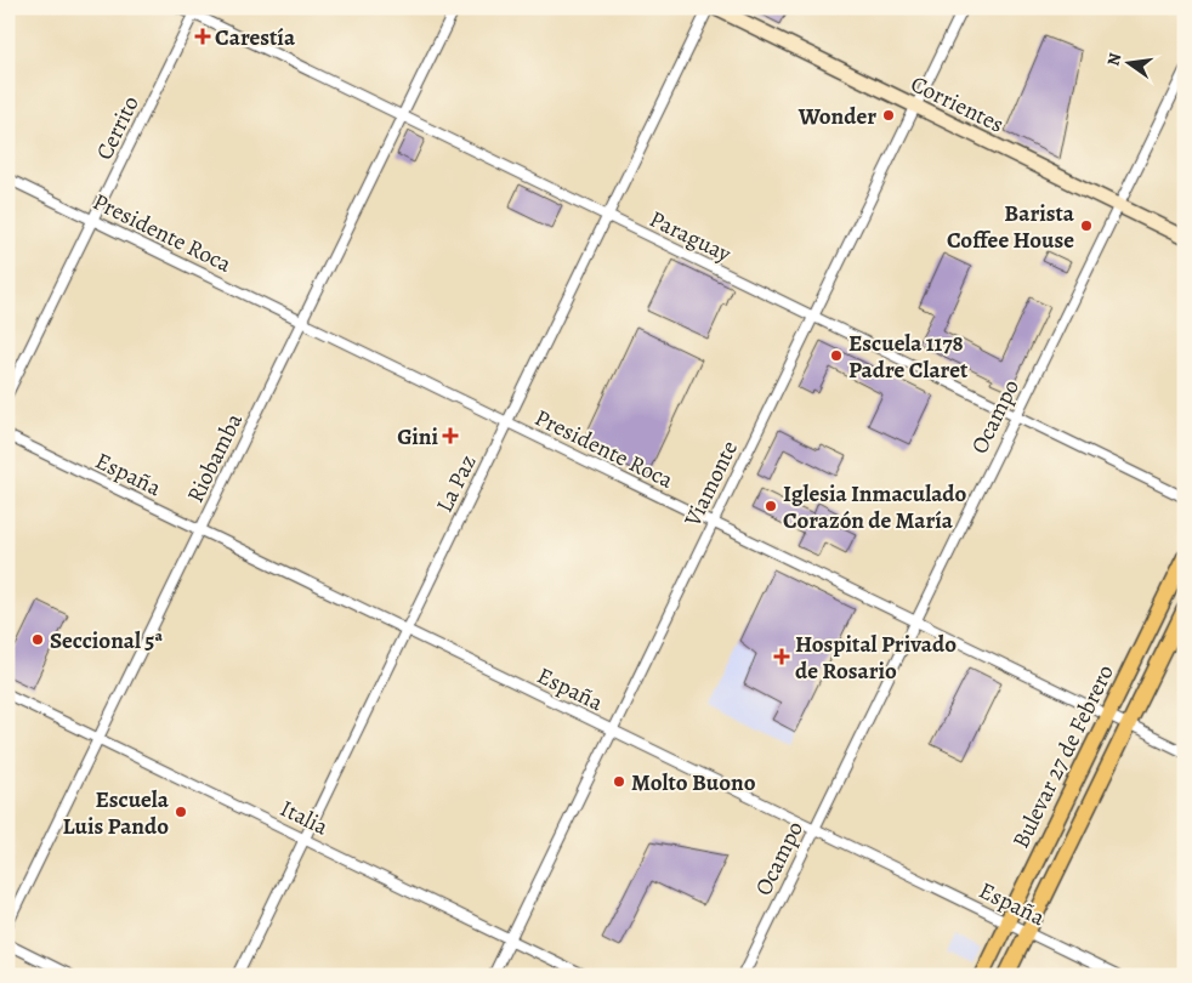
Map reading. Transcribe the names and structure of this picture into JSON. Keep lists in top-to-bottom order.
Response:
{
  "streets": {
    "main road": ["Corrientes", "Bulevar 27 de Febrero"],
    "street": [
      "Cerrito",
      "Presidente Roca",
      "Paraguay",
      "Ocampo",
      "Riobamba",
      "España",
      "La Paz",
      "Viamonte",
      "Italia"
    ]
  },
  "crossings": [
    ["Corrientes", "Ocampo"],
    ["Corrientes", "Viamonte"],
    ["Cerrito", "Presidente Roca"],
    ["Cerrito", "Paraguay"],
    ["Presidente Roca", "Ocampo"],
    ["Presidente Roca", "Riobamba"],
    ["Presidente Roca", "La Paz"],
    ["Presidente Roca", "Viamonte"],
    ["Presidente Roca", "Bulevar 27 de Febrero"],
    ["Paraguay", "Ocampo"],
    ["Paraguay", "Riobamba"],
    ["Paraguay", "La Paz"],
    ["Paraguay", "Viamonte"],
    ["Ocampo", "España"],
    ["Riobamba", "España"],
    ["Riobamba", "Italia"],
    ["España", "La Paz"],
    ["España", "Viamonte"],
    ["España", "Bulevar 27 de Febrero"],
    ["La Paz", "Italia"],
    ["Viamonte", "Italia"]
  ],
  "places": {
    "health": ["Carestía", "Gini", "Hospital Privado de Rosario"],
    "other": [
      "Wonder",
      "Barista Coffee House",
      "Escuela 1178 Padre Claret",
      "Iglesia Inmaculado Corazón de María",
      "Seccional 5ª",
      "Molto Buono",
      "Escuela Luis Pando"
    ]
  },
  "north": "left"
}
